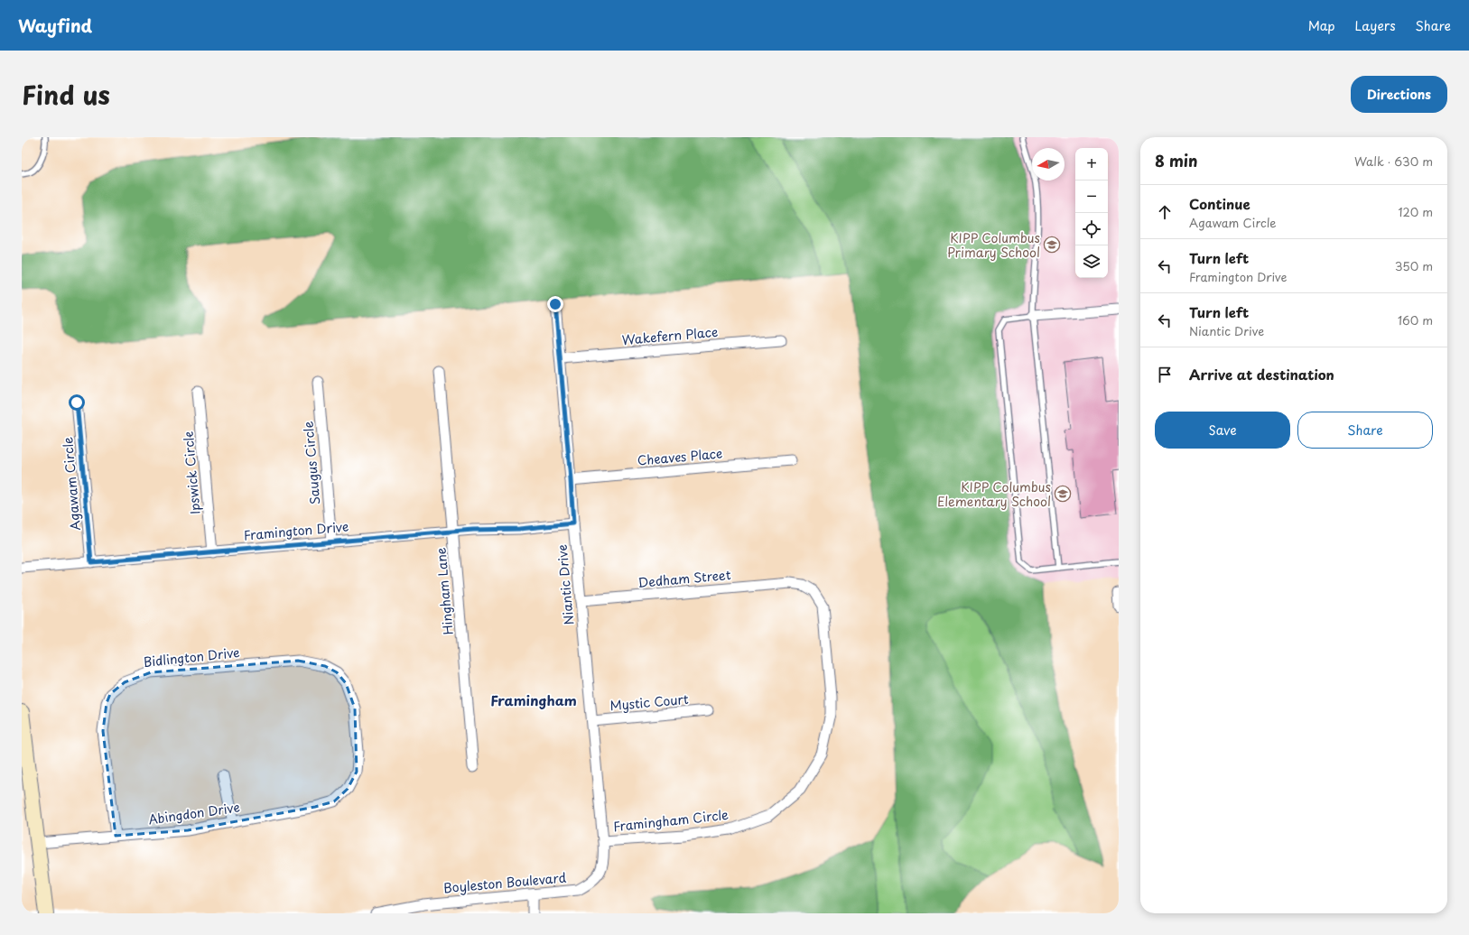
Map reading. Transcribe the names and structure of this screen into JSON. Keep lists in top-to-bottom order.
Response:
{
  "streets": {
    "street": [
      "Wakefern Place",
      "Cheaves Place",
      "Saugus Circle",
      "Ipswick Circle",
      "Agawam Circle",
      "Framington Drive",
      "Dedham Street",
      "Niantic Drive",
      "Hingham Lane",
      "Bidlington Drive",
      "Mystic Court",
      "Abingdon Drive",
      "Framingham Circle",
      "Boyleston Boulevard"
    ]
  },
  "crossings": [
    ["Wakefern Place", "Niantic Drive"],
    ["Cheaves Place", "Niantic Drive"],
    ["Saugus Circle", "Framington Drive"],
    ["Ipswick Circle", "Framington Drive"],
    ["Agawam Circle", "Framington Drive"],
    ["Framington Drive", "Niantic Drive"],
    ["Framington Drive", "Hingham Lane"],
    ["Dedham Street", "Niantic Drive"],
    ["Dedham Street", "Framingham Circle"],
    ["Niantic Drive", "Mystic Court"],
    ["Niantic Drive", "Framingham Circle"],
    ["Niantic Drive", "Boyleston Boulevard"],
    ["Bidlington Drive", "Abingdon Drive"],
    ["Framingham Circle", "Boyleston Boulevard"]
  ],
  "districts": ["Framingham"],
  "places": {
    "school or university": ["KIPP Columbus Primary School", "KIPP Columbus Elementary School"]
  },
  "north": "left",
  "page": {
    "header": "Wayfind",
    "nav": ["Map", "Layers", "Share"],
    "title": "Find us",
    "buttons": [
      "Directions",
      ["Save", "Share"]
    ],
    "heading": ["8 min", "Walk · 630 m"],
    "map_buttons": ["+", "−"],
    "list": [
      ["Continue", "Agawam Circle", "120 m"],
      ["Turn left", "Framington Drive", "350 m"],
      ["Turn left", "Niantic Drive", "160 m"],
      "Arrive at destination"
    ]
  }
}
